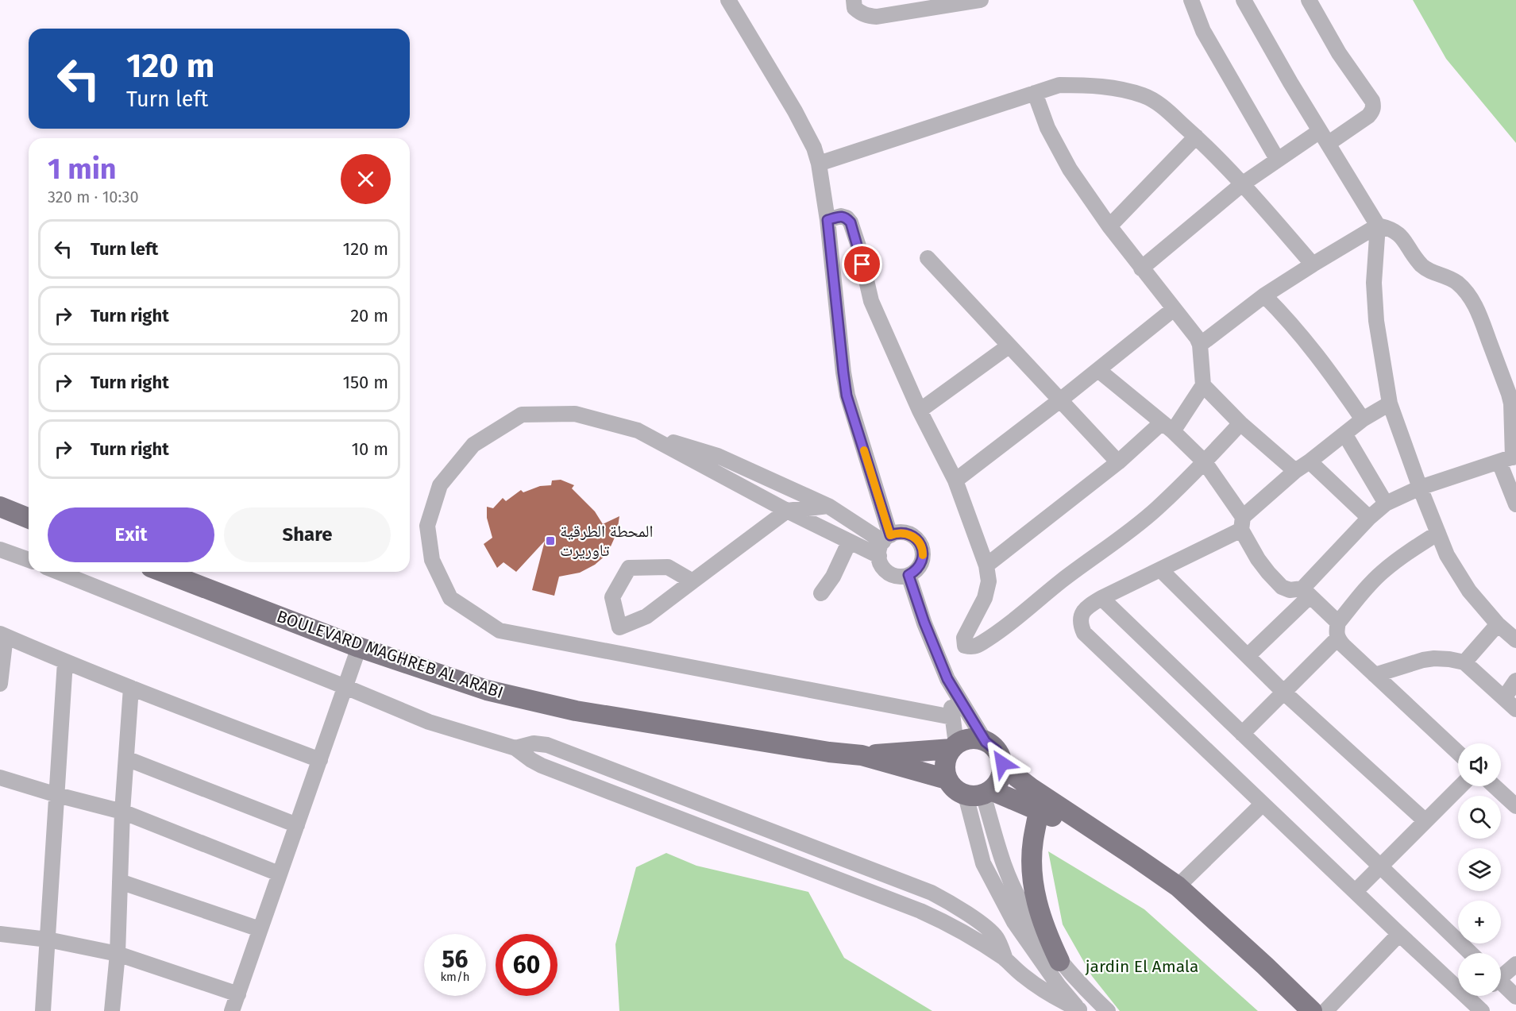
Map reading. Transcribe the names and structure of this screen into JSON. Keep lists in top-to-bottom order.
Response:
{
  "streets": {
    "main road": ["BOULEVARD MAGHREB AL ARABI"]
  },
  "parks": ["jardin El Amala"],
  "places": {
    "transit": ["المحطة الطرقية تاوريرت"]
  },
  "page": {
    "turn": ["120 m", "Turn left"],
    "heading": ["1 min", "320 m · 10:30"],
    "list": [
      {
        "name": "Turn left",
        "value": "120 m"
      },
      {
        "name": "Turn right",
        "value": "20 m"
      },
      {
        "name": "Turn right",
        "value": "150 m"
      },
      {
        "name": "Turn right",
        "value": "10 m"
      }
    ],
    "buttons": ["Exit", "Share"],
    "map_buttons": ["+", "−"],
    "speed": "56 km/h",
    "limit": "60"
  }
}
